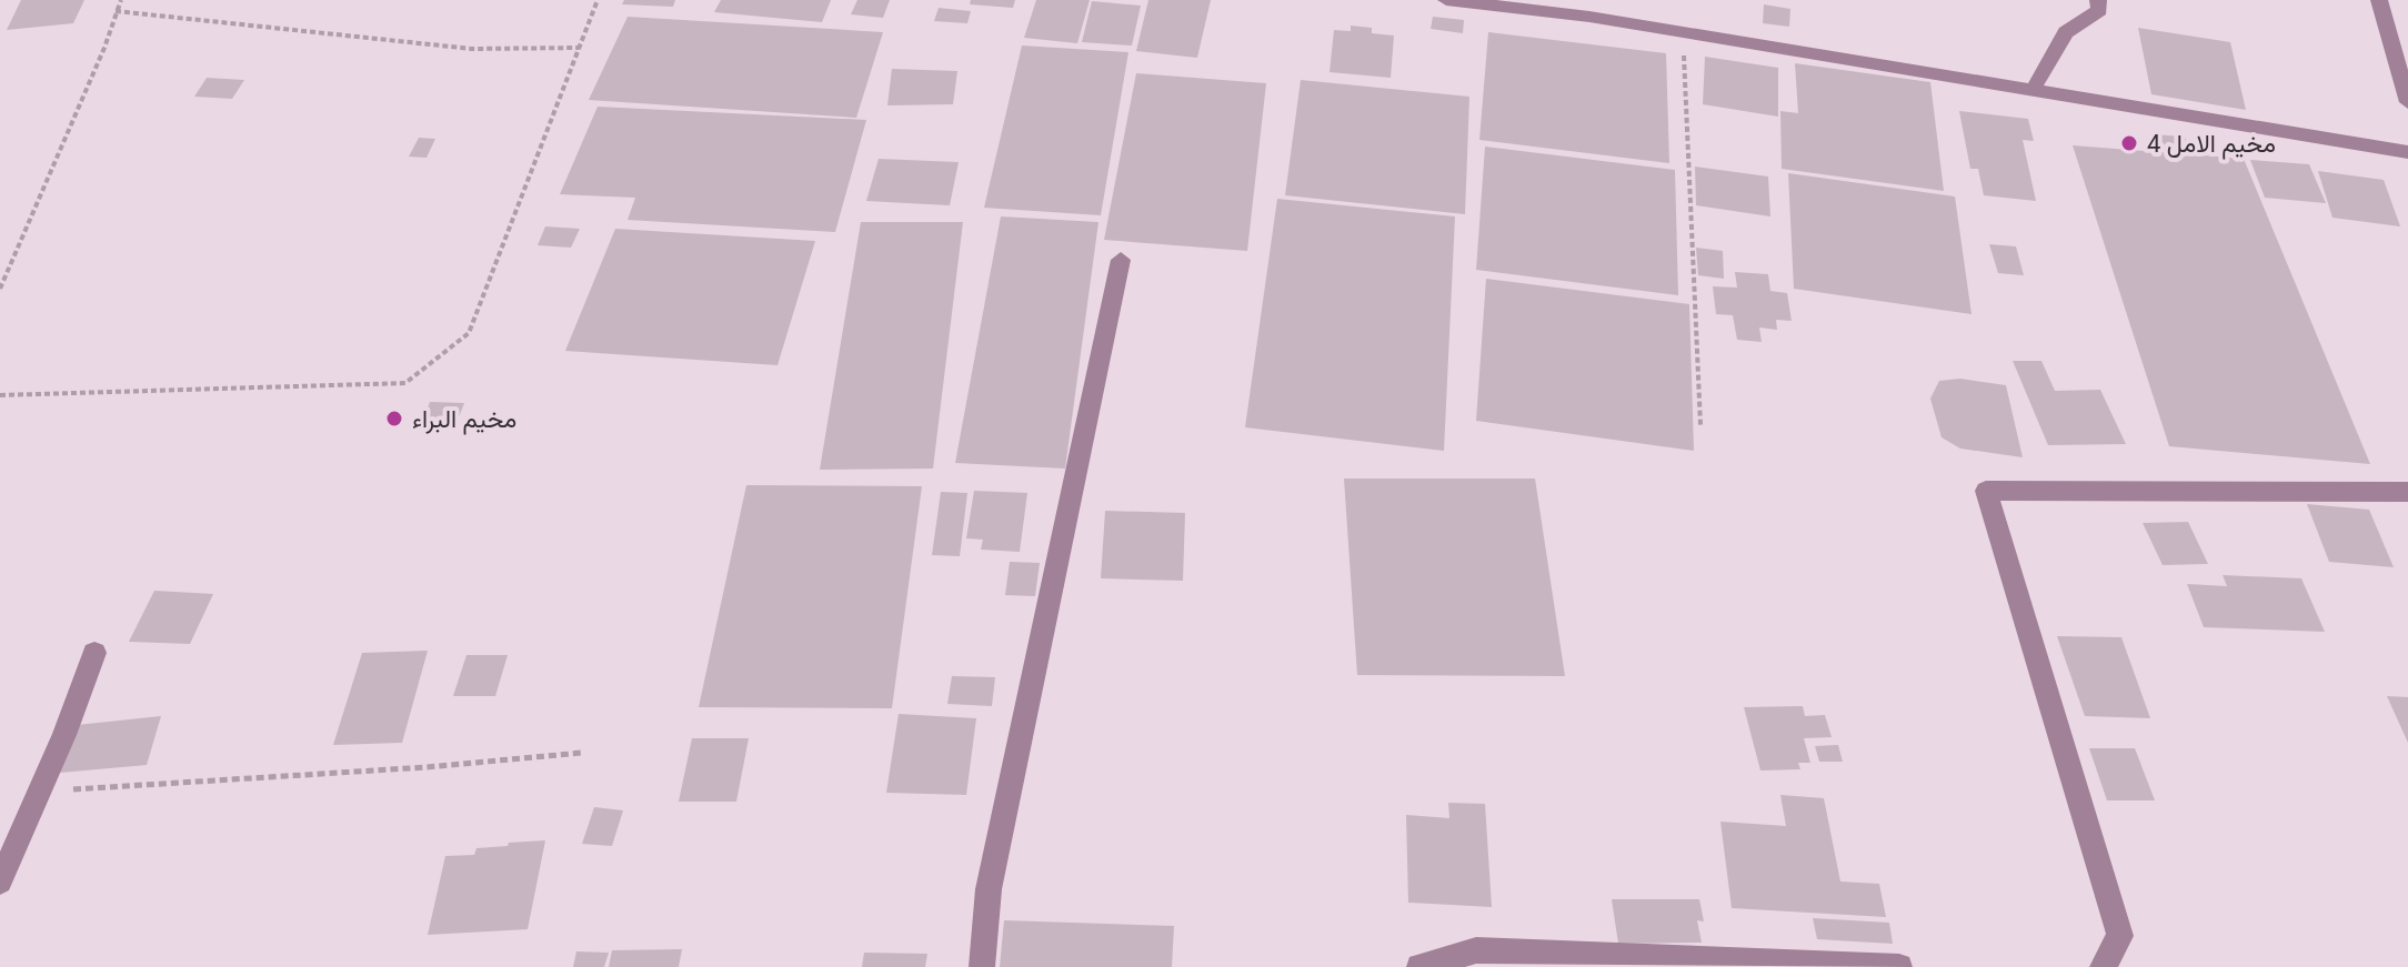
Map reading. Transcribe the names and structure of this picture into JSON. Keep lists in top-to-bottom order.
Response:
{
  "places": ["مخيم الامل 4", "مخيم البراء"]
}
